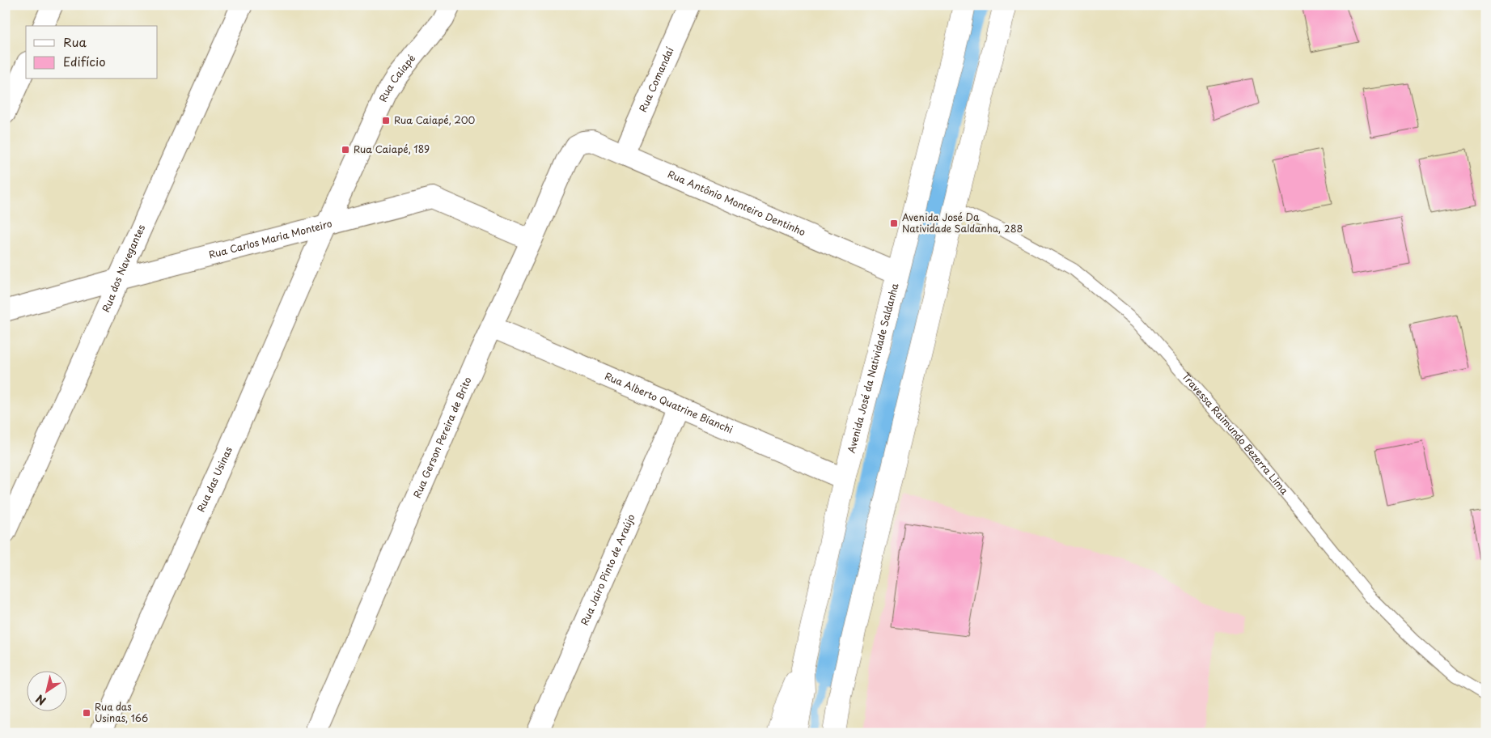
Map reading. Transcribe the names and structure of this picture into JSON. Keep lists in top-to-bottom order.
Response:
{
  "streets": {
    "street": [
      "Rua Caiapé",
      "Rua Comandaí",
      "Rua Antônio Monteiro Dentinho",
      "Rua Carlos Maria Monteiro",
      "Rua dos Navegantes",
      "Avenida José da Natividade Saldanha",
      "Rua Alberto Quatrine Bianchi",
      "Rua Gerson Pereira de Brito",
      "Rua das Usinas",
      "Rua Jairo Pinto de Araújo"
    ],
    "lane": ["Travessa Raimundo Bezerra Lima"]
  },
  "crossings": [
    ["Rua Caiapé", "Rua Carlos Maria Monteiro"],
    ["Rua Caiapé", "Rua das Usinas"],
    ["Rua Comandaí", "Rua Antônio Monteiro Dentinho"],
    ["Rua Antônio Monteiro Dentinho", "Avenida José da Natividade Saldanha"],
    ["Rua Antônio Monteiro Dentinho", "Rua Gerson Pereira de Brito"],
    ["Rua Carlos Maria Monteiro", "Rua dos Navegantes"],
    ["Rua Carlos Maria Monteiro", "Rua Gerson Pereira de Brito"],
    ["Rua Carlos Maria Monteiro", "Rua das Usinas"],
    ["Avenida José da Natividade Saldanha", "Rua Alberto Quatrine Bianchi"],
    ["Rua Alberto Quatrine Bianchi", "Rua Gerson Pereira de Brito"],
    ["Rua Alberto Quatrine Bianchi", "Rua Jairo Pinto de Araújo"]
  ],
  "places": {
    "transit": [
      "Rua Caiapé, 200",
      "Rua Caiapé, 189",
      "Avenida José Da Natividade Saldanha, 288",
      "Rua das Usinas, 166"
    ]
  },
  "legend": ["Rua", "Edifício"],
  "north": "bottom left"
}
